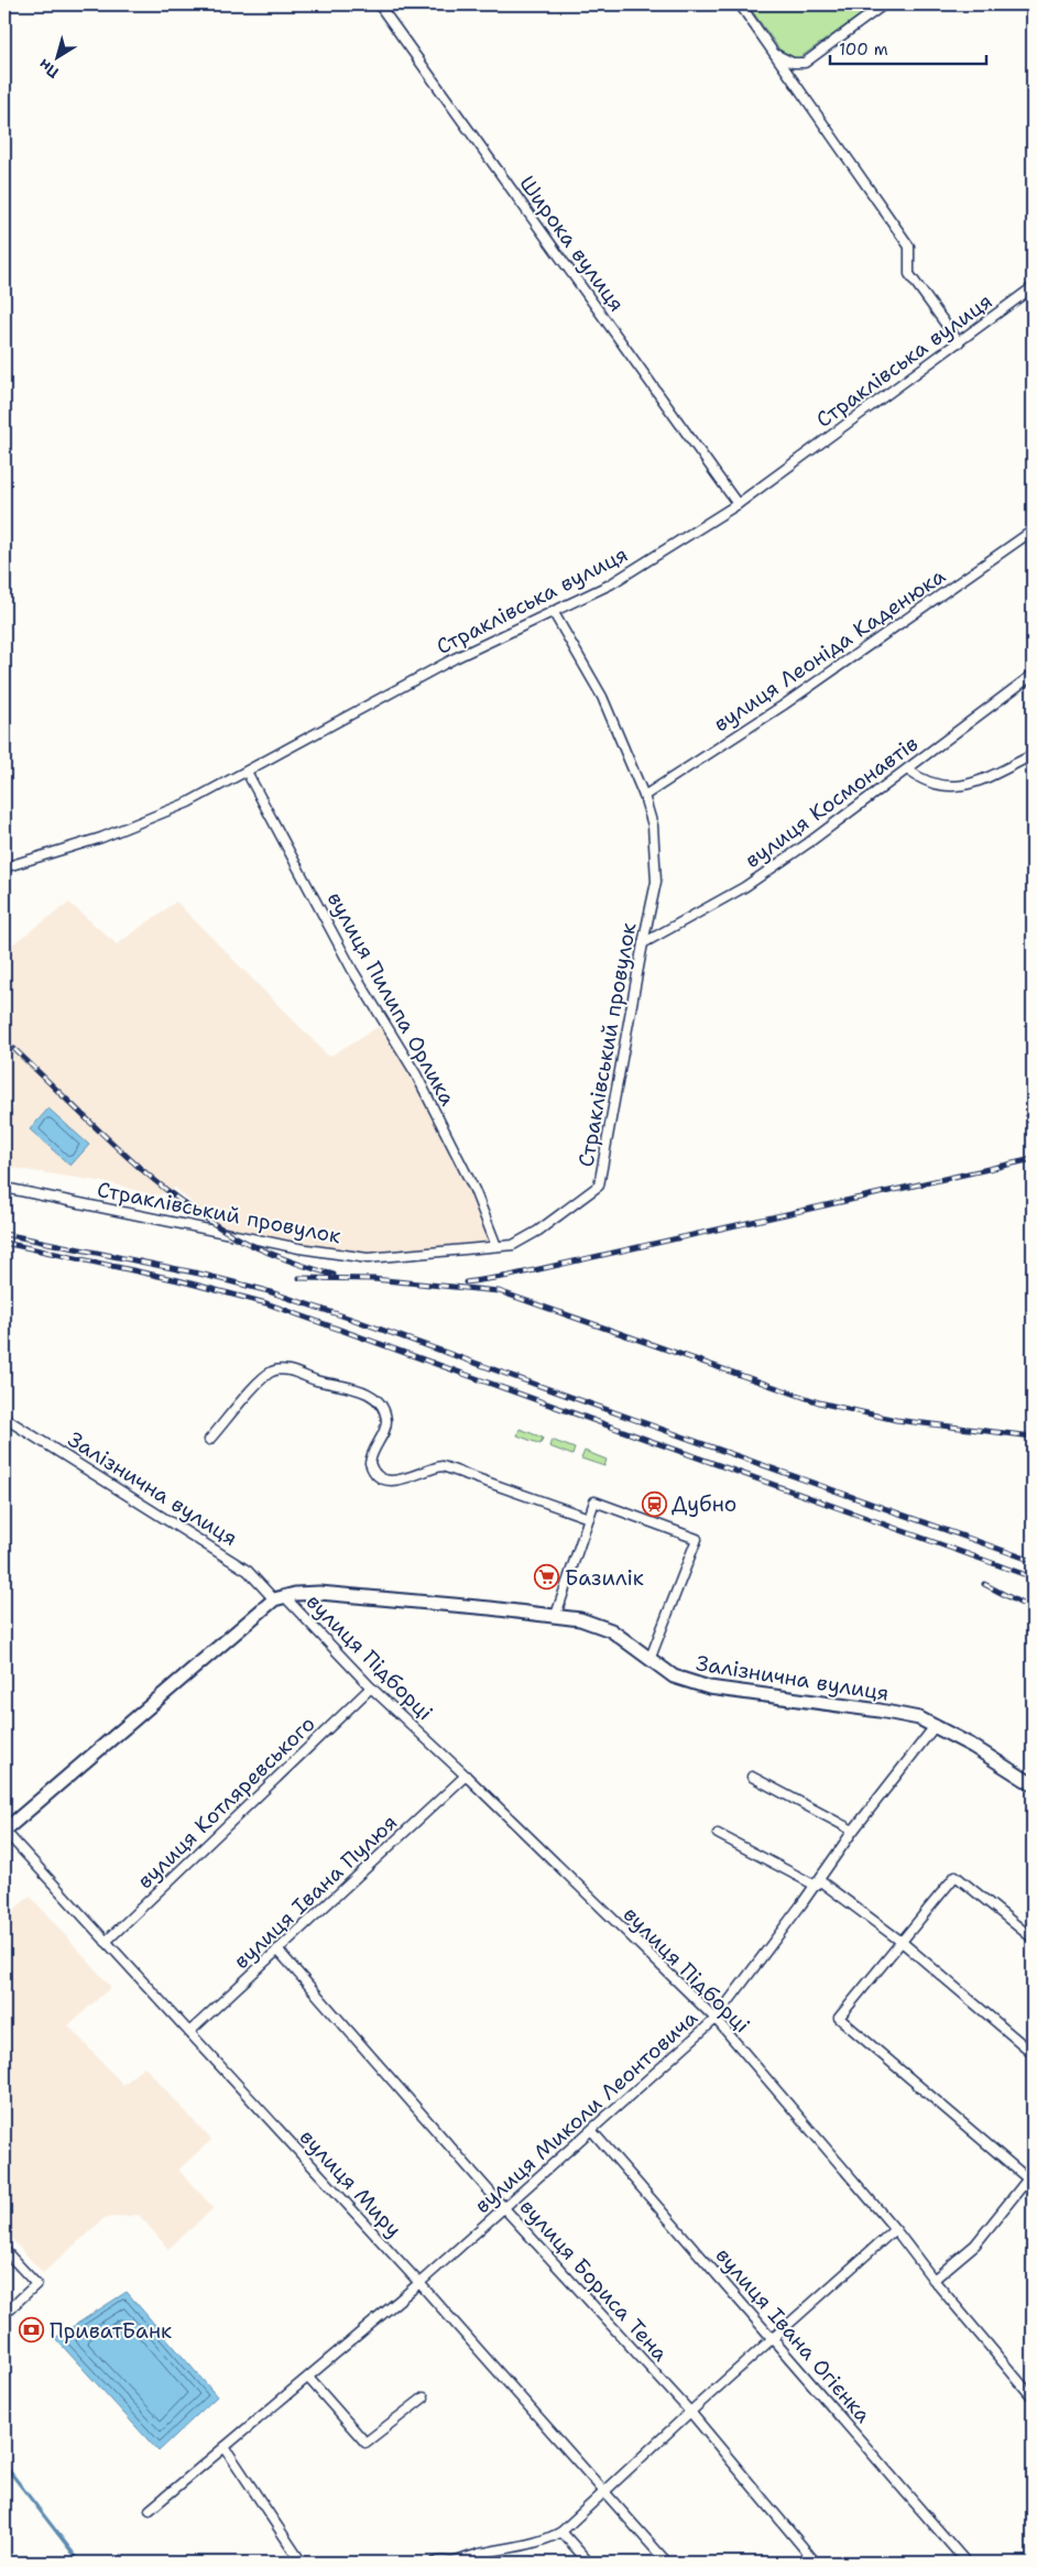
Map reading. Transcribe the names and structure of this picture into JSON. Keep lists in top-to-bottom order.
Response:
{
  "streets": {
    "main road": ["Залізнична вулиця"],
    "street": [
      "Широка вулиця",
      "Страклівська вулиця",
      "вулиця Леоніда Каденюка",
      "вулиця Космонавтів",
      "вулиця Пилипа Орлика",
      "Страклівський провулок",
      "вулиця Підборці",
      "вулиця Котляревського",
      "вулиця Івана Пулюя",
      "вулиця Миколи Леонтовича",
      "вулиця Миру",
      "вулиця Бориса Тена",
      "вулиця Івана Огієнка"
    ]
  },
  "crossings": [
    ["Широка вулиця", "Страклівська вулиця"],
    ["Страклівська вулиця", "вулиця Пилипа Орлика"],
    ["Страклівська вулиця", "Страклівський провулок"],
    ["вулиця Леоніда Каденюка", "Страклівський провулок"],
    ["вулиця Космонавтів", "Страклівський провулок"],
    ["вулиця Пилипа Орлика", "Страклівський провулок"],
    ["Залізнична вулиця", "вулиця Підборці"],
    ["Залізнична вулиця", "вулиця Миколи Леонтовича"],
    ["вулиця Підборці", "вулиця Котляревського"],
    ["вулиця Підборці", "вулиця Івана Пулюя"],
    ["вулиця Підборці", "вулиця Миколи Леонтовича"],
    ["вулиця Котляревського", "вулиця Миру"],
    ["вулиця Івана Пулюя", "вулиця Миру"],
    ["вулиця Івана Пулюя", "вулиця Бориса Тена"],
    ["вулиця Миколи Леонтовича", "вулиця Миру"],
    ["вулиця Миколи Леонтовича", "вулиця Бориса Тена"],
    ["вулиця Миколи Леонтовича", "вулиця Івана Огієнка"]
  ],
  "places": {
    "station": ["Дубно"],
    "supermarket": ["Базилік"],
    "bank": ["ПриватБанк"]
  },
  "scale_bar": "100 m",
  "north": "bottom left"
}
